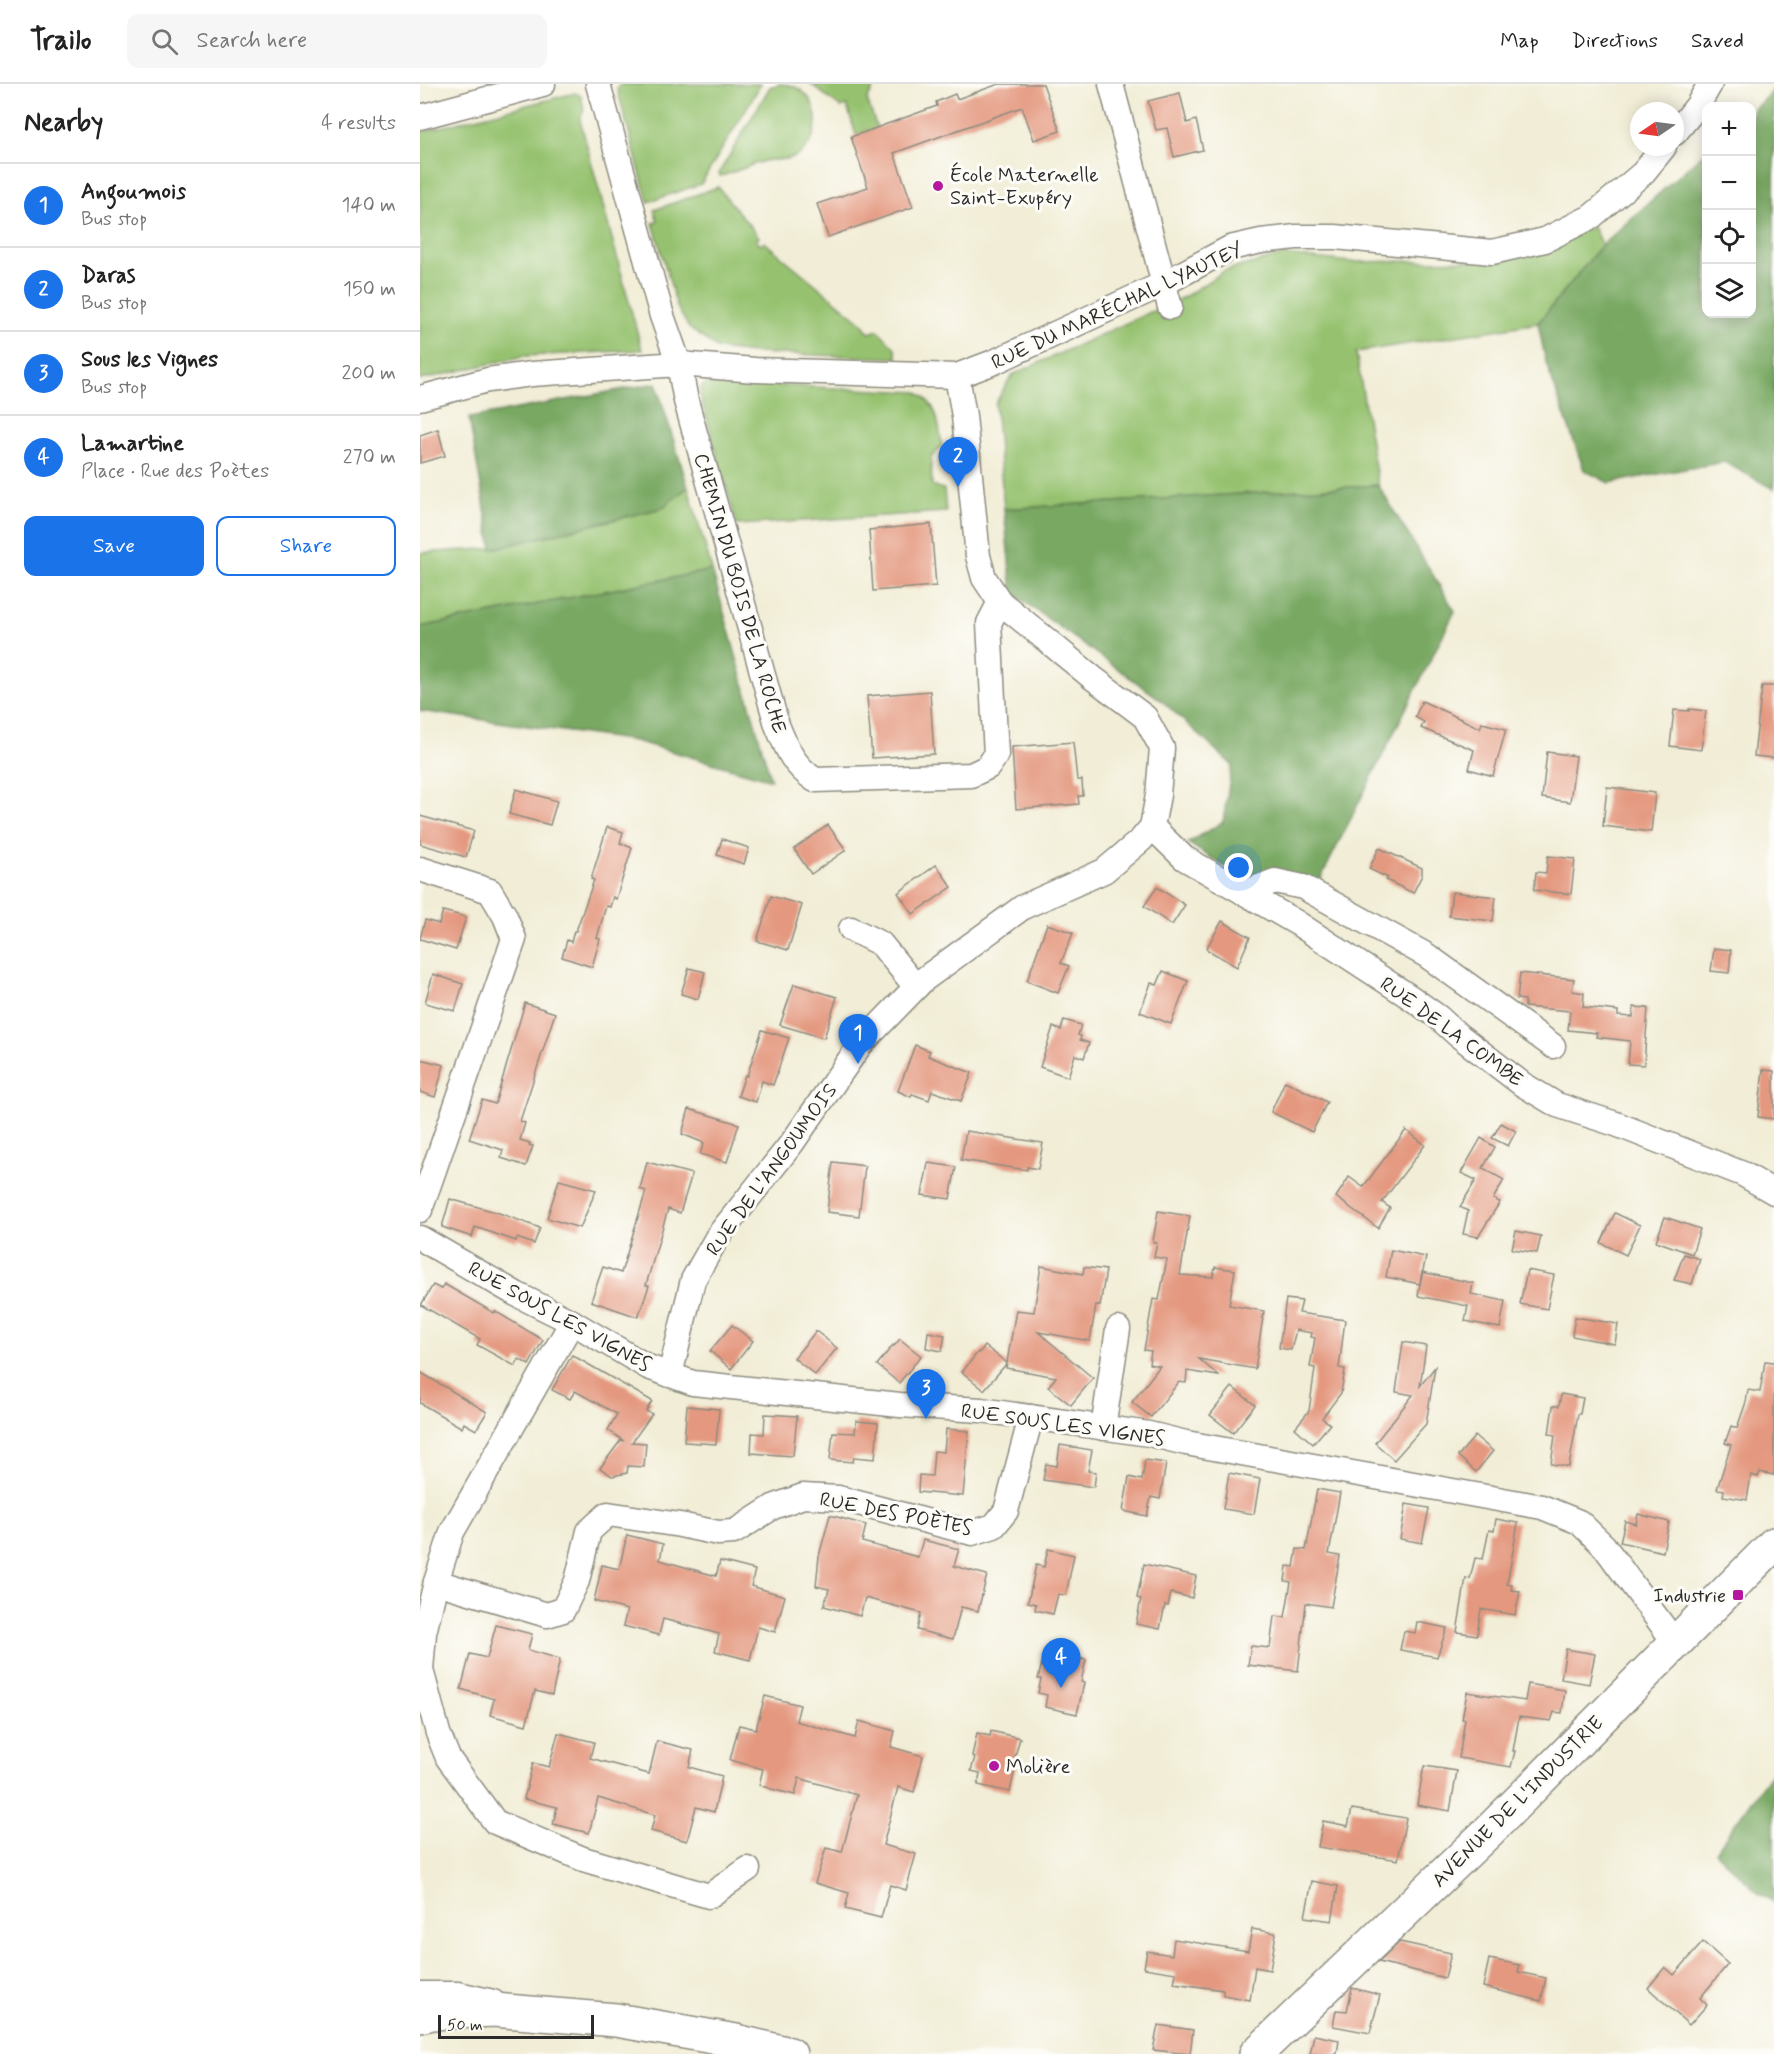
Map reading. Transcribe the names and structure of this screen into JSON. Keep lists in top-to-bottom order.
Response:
{
  "streets": {
    "street": [
      "RUE DU MARÉCHAL LYAUTEY",
      "CHEMIN DU BOIS DE LA ROCHE",
      "RUE DE LA COMBE",
      "RUE DE L'ANGOUMOIS",
      "RUE SOUS LES VIGNES",
      "RUE DES POÈTES",
      "AVENUE DE L'INDUSTRIE"
    ]
  },
  "crossings": [
    ["RUE DU MARÉCHAL LYAUTEY", "CHEMIN DU BOIS DE LA ROCHE"],
    ["RUE DE LA COMBE", "RUE DE L'ANGOUMOIS"],
    ["RUE DE L'ANGOUMOIS", "RUE SOUS LES VIGNES"],
    ["RUE SOUS LES VIGNES", "RUE DES POÈTES"],
    ["RUE SOUS LES VIGNES", "AVENUE DE L'INDUSTRIE"]
  ],
  "places": {
    "other": ["École Maternelle Saint-Exupéry", "Molière"],
    "transit": ["Industrie"]
  },
  "scale_bar": "50 m",
  "north": "left",
  "page": {
    "header": "Trailo",
    "search": "Search here",
    "nav": ["Map", "Directions", "Saved"],
    "heading": ["Nearby", "4 results"],
    "map_buttons": ["+", "−"],
    "list": [
      {
        "mark": "1",
        "name": "Angoumois",
        "note": "Bus stop",
        "value": "140 m"
      },
      {
        "mark": "2",
        "name": "Daras",
        "note": "Bus stop",
        "value": "150 m"
      },
      {
        "mark": "3",
        "name": "Sous les Vignes",
        "note": "Bus stop",
        "value": "200 m"
      },
      {
        "mark": "4",
        "name": "Lamartine",
        "note": "Place · Rue des Poètes",
        "value": "270 m"
      }
    ],
    "pins": [
      "2",
      "1",
      "3",
      "4"
    ],
    "buttons": ["Save", "Share"],
    "scale": "50 m"
  }
}
